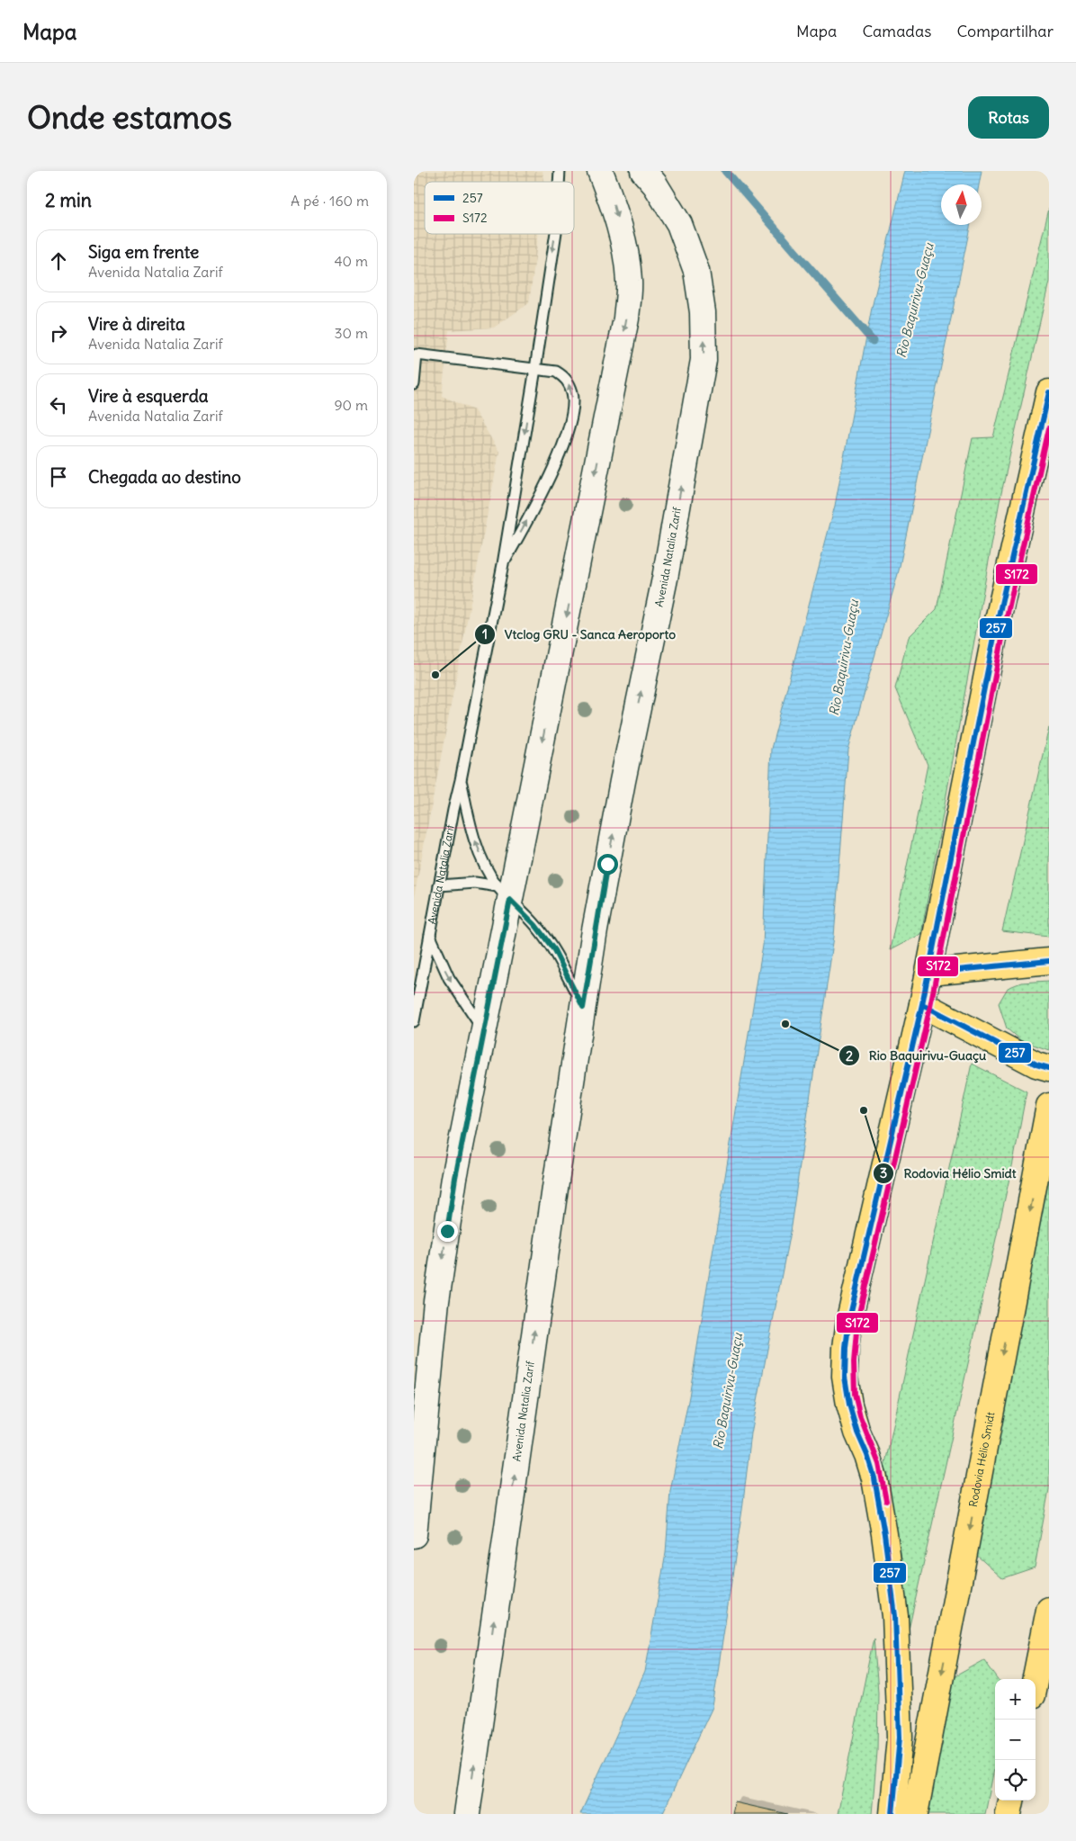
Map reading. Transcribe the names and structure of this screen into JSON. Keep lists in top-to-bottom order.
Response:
{
  "streets": {
    "main road": ["Avenida Natalia Zarif", "Rodovia Hélio Smidt"]
  },
  "water": ["Rio Baquirivu-Guaçu"],
  "places": ["Vtclog GRU - Sanca Aeroporto", "Rio Baquirivu-Guaçu", "Rodovia Hélio Smidt"],
  "lines": ["transit line 257", "transit line S172"],
  "legend": ["257", "S172"],
  "north": "top",
  "page": {
    "header": "Mapa",
    "nav": ["Mapa", "Camadas", "Compartilhar"],
    "buttons": "Rotas",
    "title": "Onde estamos",
    "heading": ["2 min", "A pé · 160 m"],
    "list": [
      ["Siga em frente", "Avenida Natalia Zarif", "40 m"],
      ["Vire à direita", "Avenida Natalia Zarif", "30 m"],
      ["Vire à esquerda", "Avenida Natalia Zarif", "90 m"],
      "Chegada ao destino"
    ],
    "map_buttons": ["+", "−"]
  }
}
